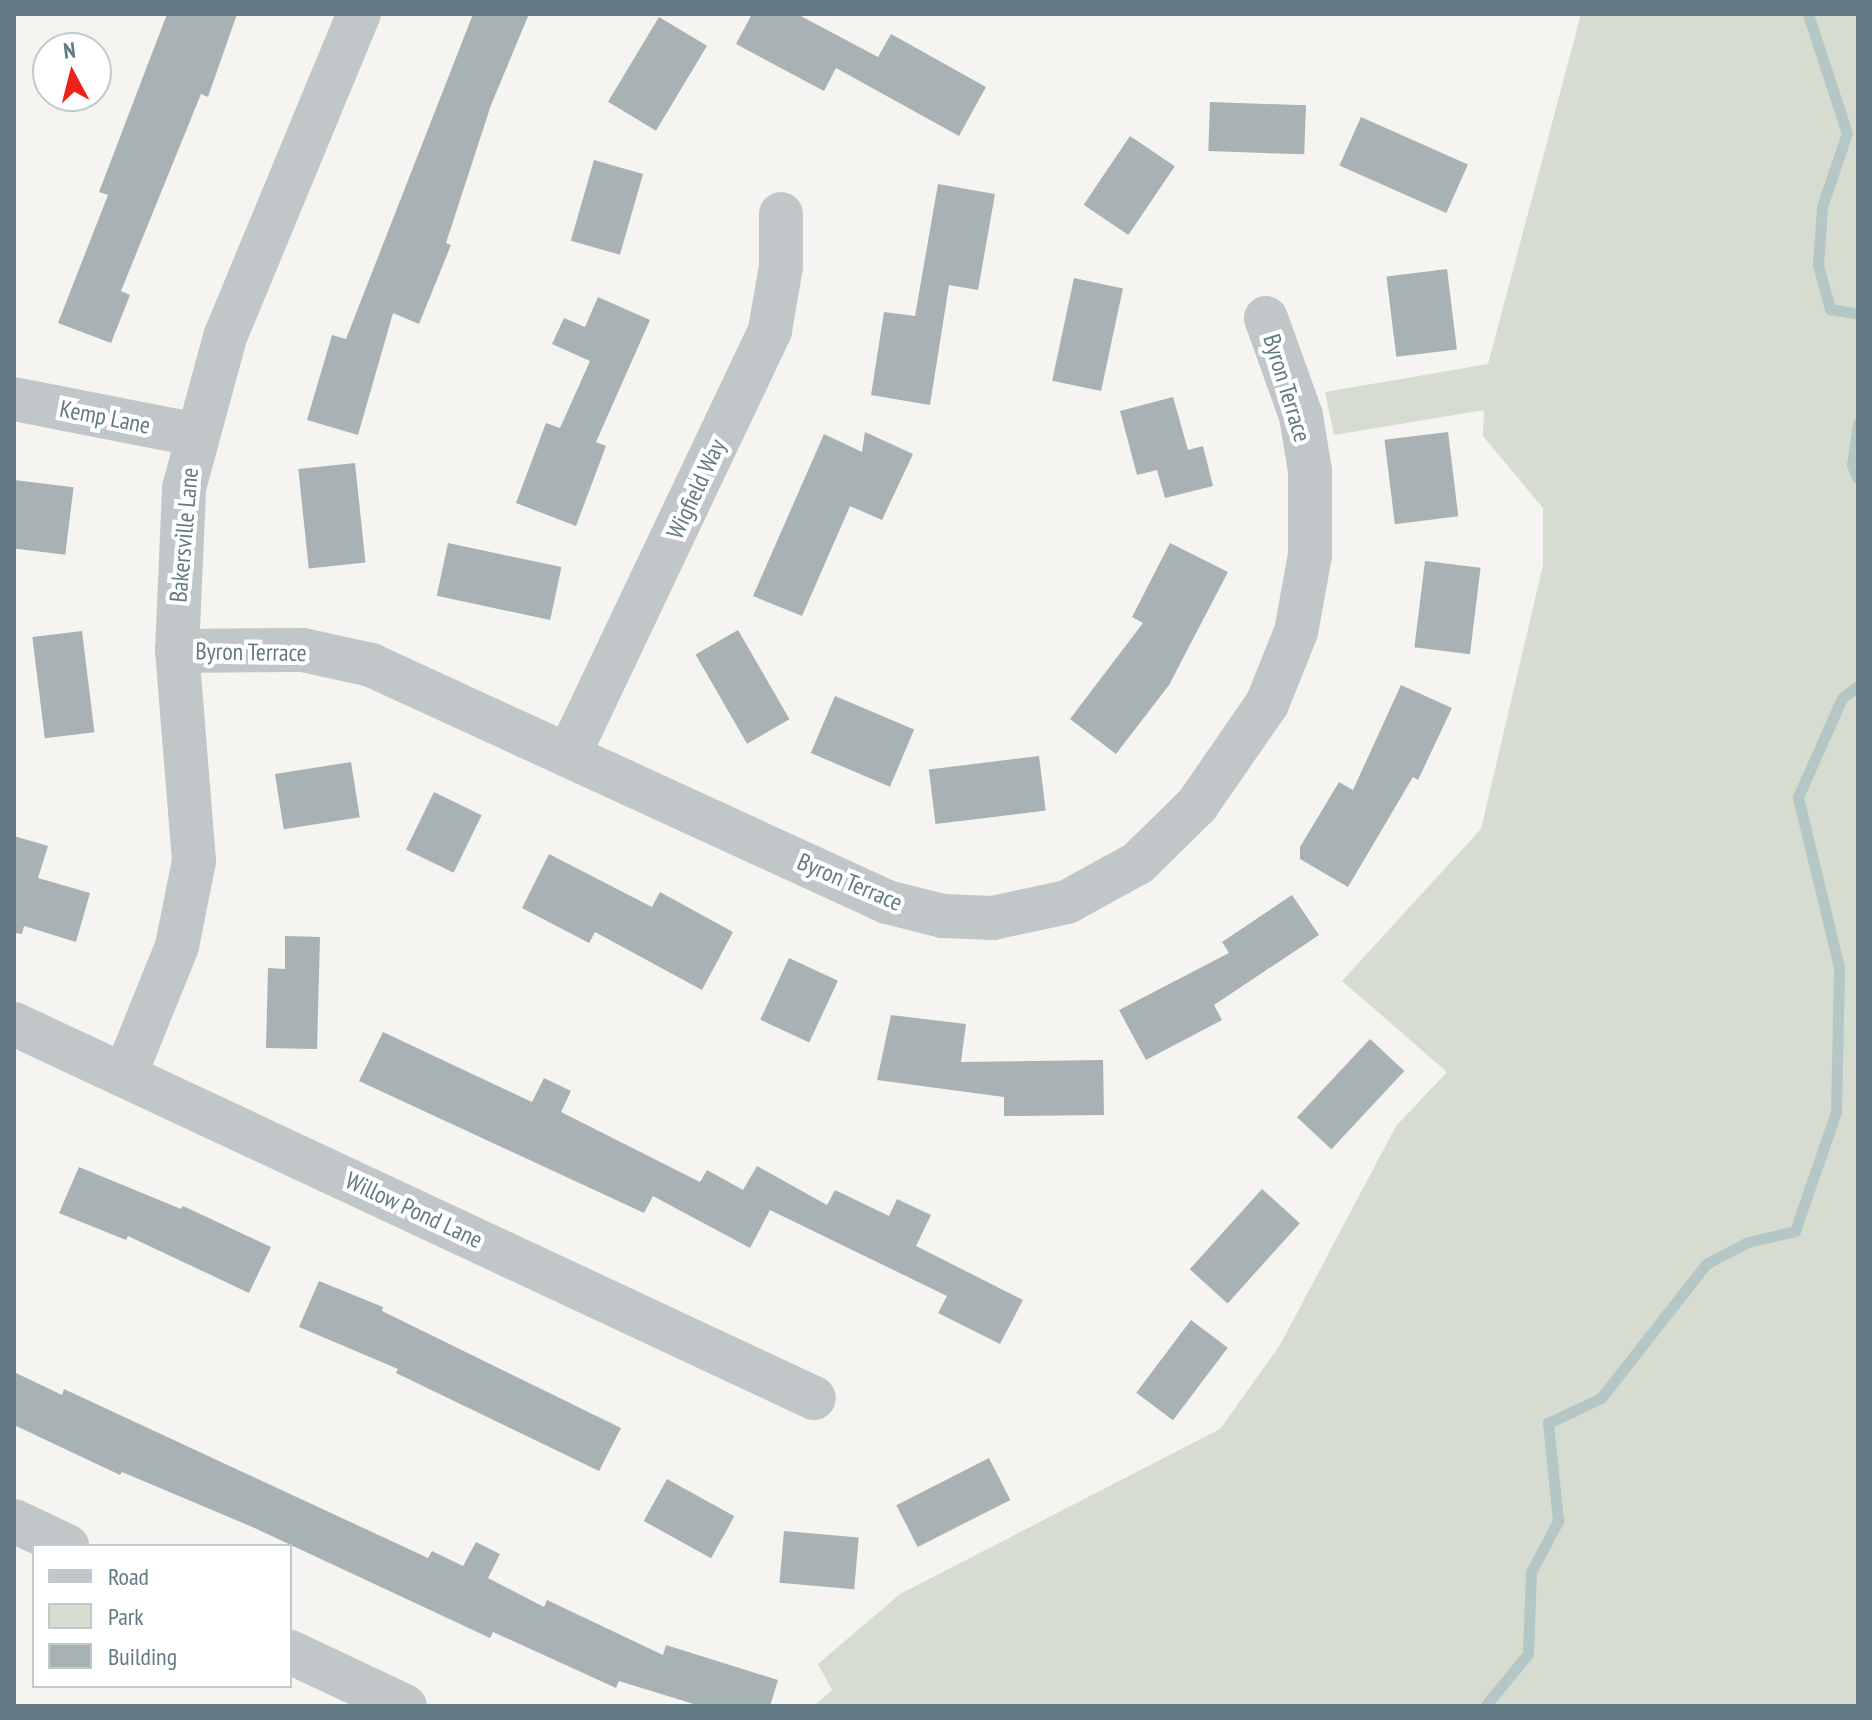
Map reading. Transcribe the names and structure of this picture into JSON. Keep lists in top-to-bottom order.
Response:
{
  "streets": {
    "street": [
      "Byron Terrace",
      "Kemp Lane",
      "Wigfield Way",
      "Bakersville Lane",
      "Willow Pond Lane"
    ]
  },
  "crossings": [
    ["Byron Terrace", "Wigfield Way"],
    ["Byron Terrace", "Bakersville Lane"],
    ["Kemp Lane", "Bakersville Lane"],
    ["Bakersville Lane", "Willow Pond Lane"]
  ],
  "legend": ["Road", "Park", "Building"],
  "north": "top"
}
